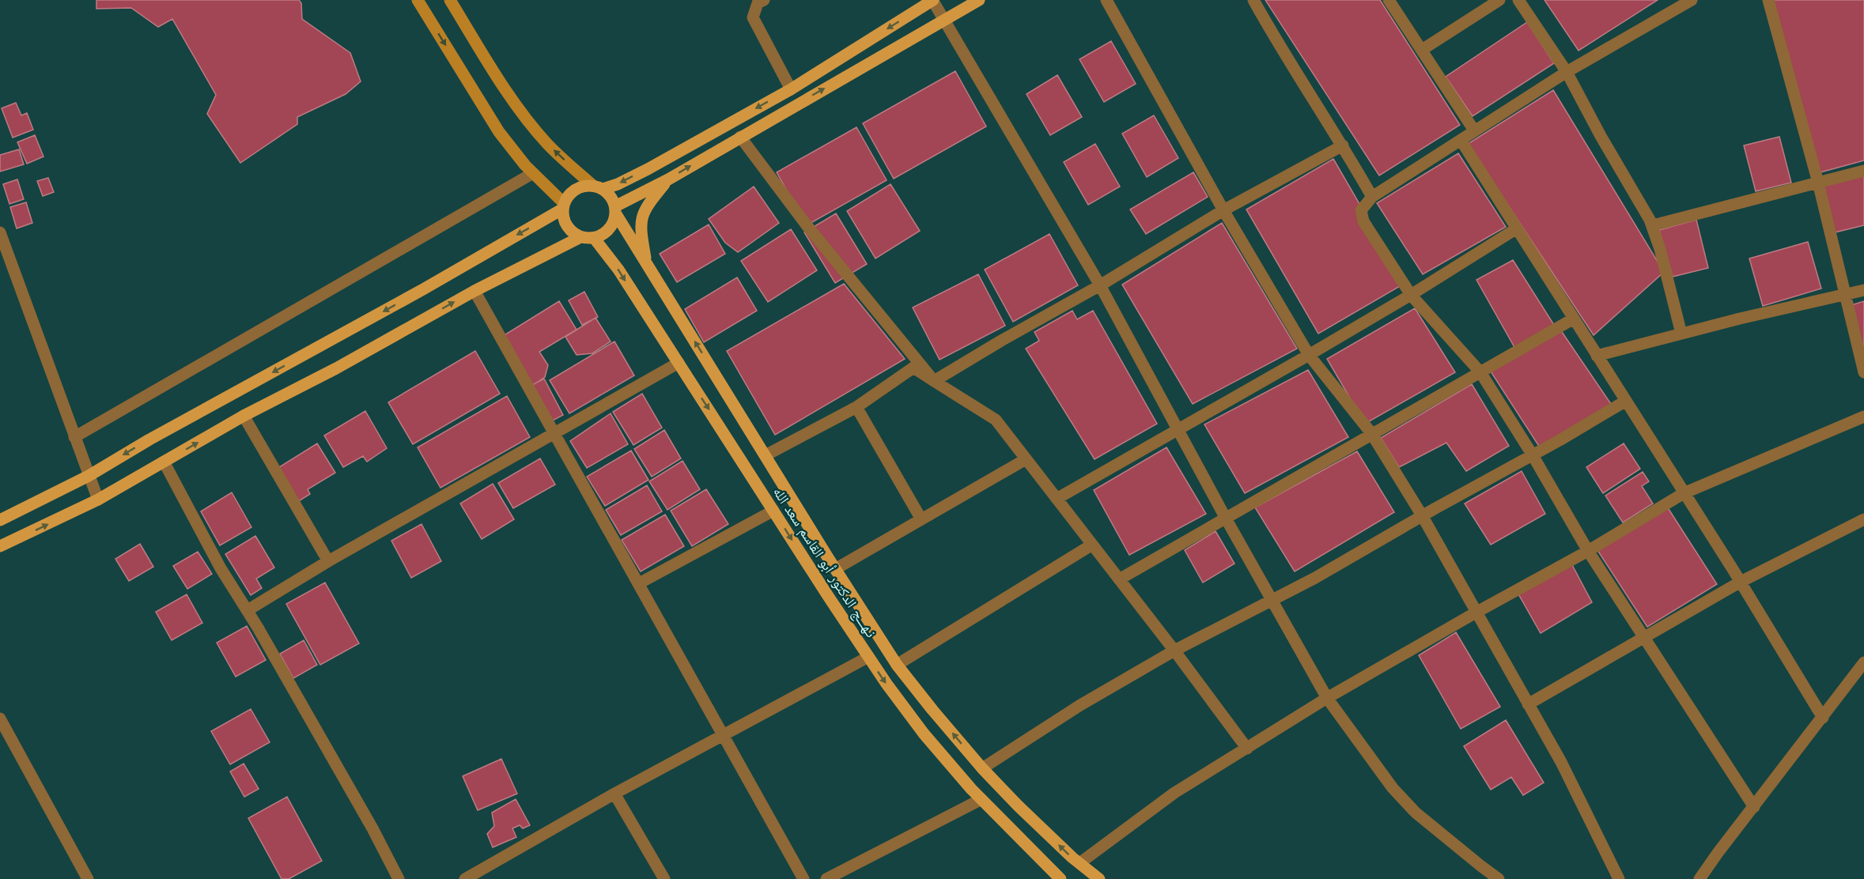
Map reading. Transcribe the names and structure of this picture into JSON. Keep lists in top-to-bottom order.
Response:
{
  "streets": {
    "main road": ["نـهـــج الدكتور أبو القاسم سعد الله"]
  }
}
